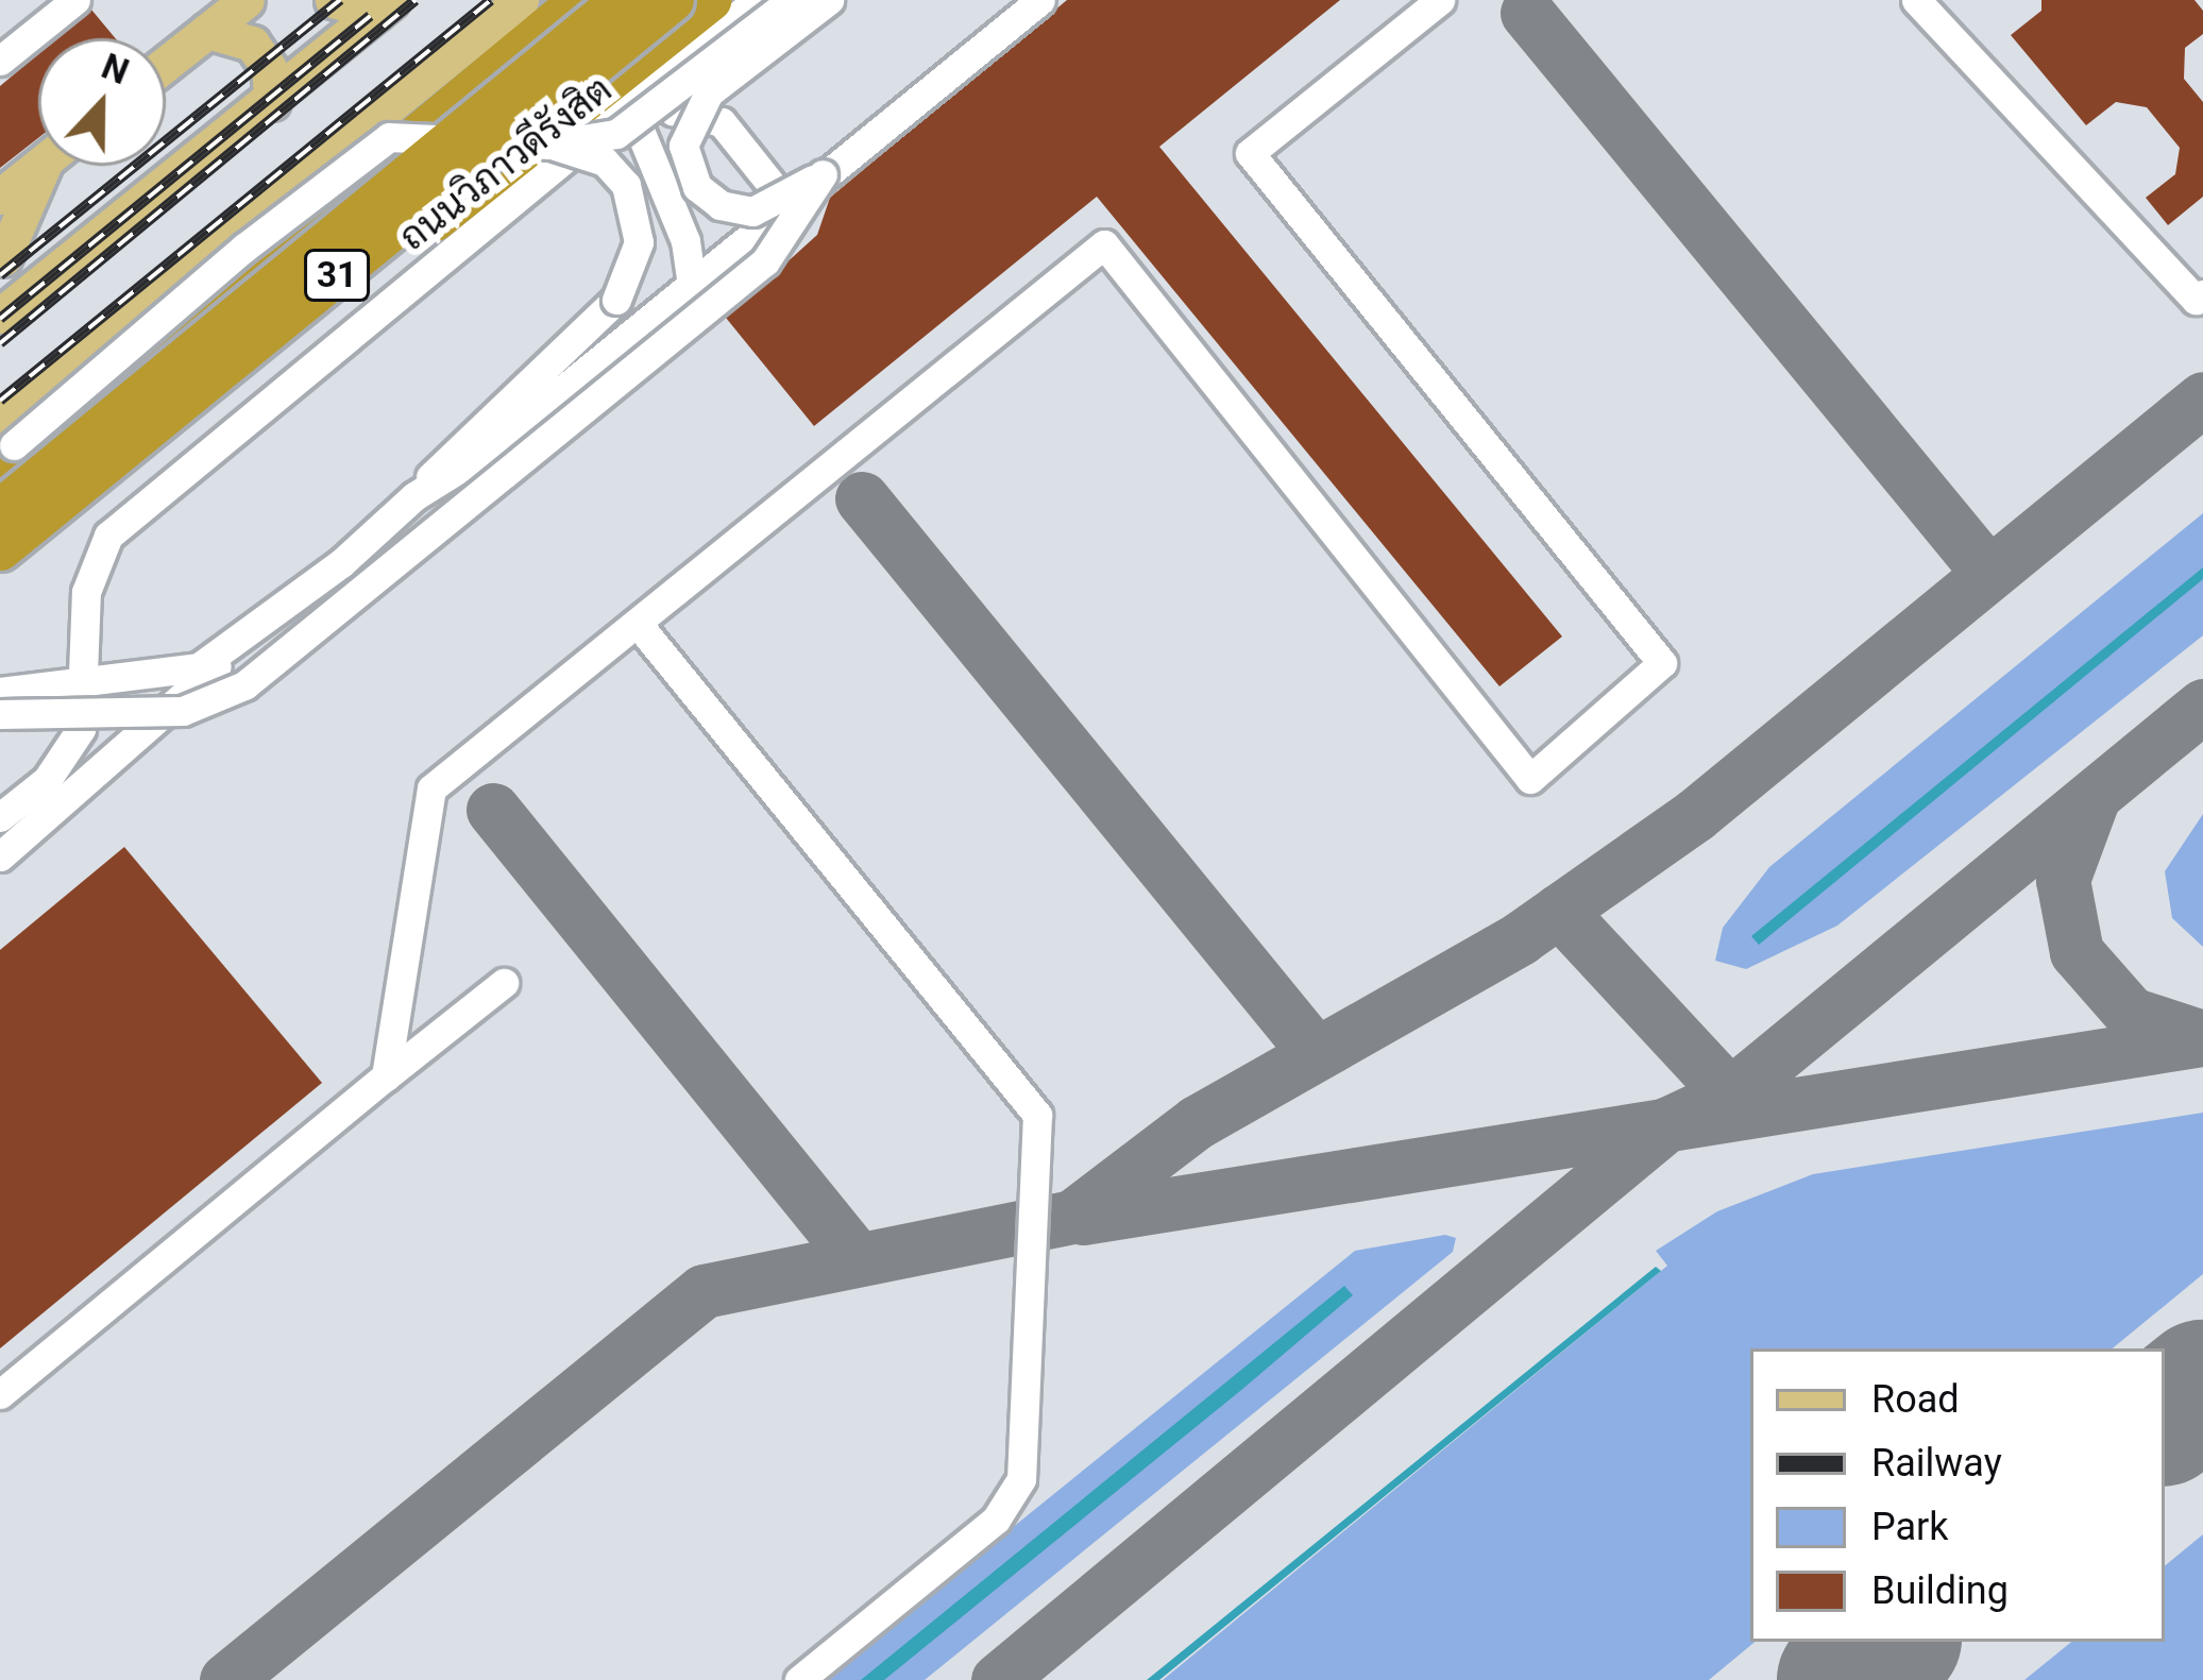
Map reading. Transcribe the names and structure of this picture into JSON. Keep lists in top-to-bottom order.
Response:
{
  "streets": {
    "highway": ["ถนนวิภาวดีรังสิต", "31"]
  },
  "legend": [
    "Road",
    "Railway",
    "Park",
    "Building"
  ],
  "north": "top"
}
